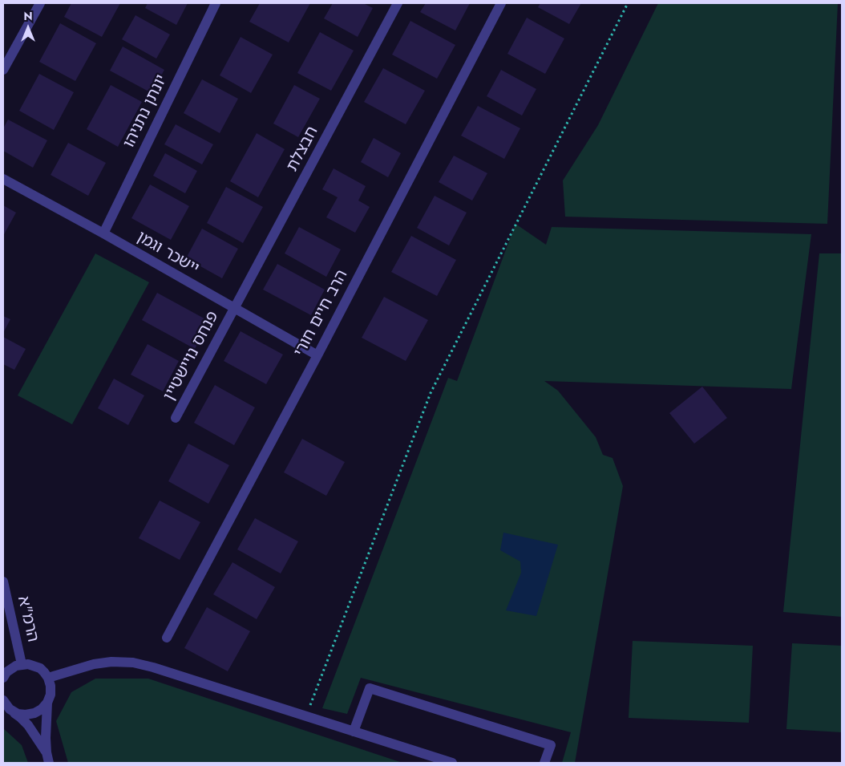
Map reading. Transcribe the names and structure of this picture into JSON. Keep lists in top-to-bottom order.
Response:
{
  "streets": {
    "street": [
      "יונתן נתניהו",
      "חבצלת",
      "יישכר וגמן",
      "הרב חיים חורי",
      "פנחס נויישטיין",
      "הרמ\"א"
    ]
  },
  "crossings": [
    ["יונתן נתניהו", "יישכר וגמן"],
    ["חבצלת", "יישכר וגמן"],
    ["חבצלת", "פנחס נויישטיין"],
    ["יישכר וגמן", "הרב חיים חורי"],
    ["יישכר וגמן", "פנחס נויישטיין"]
  ],
  "north": "top"
}
